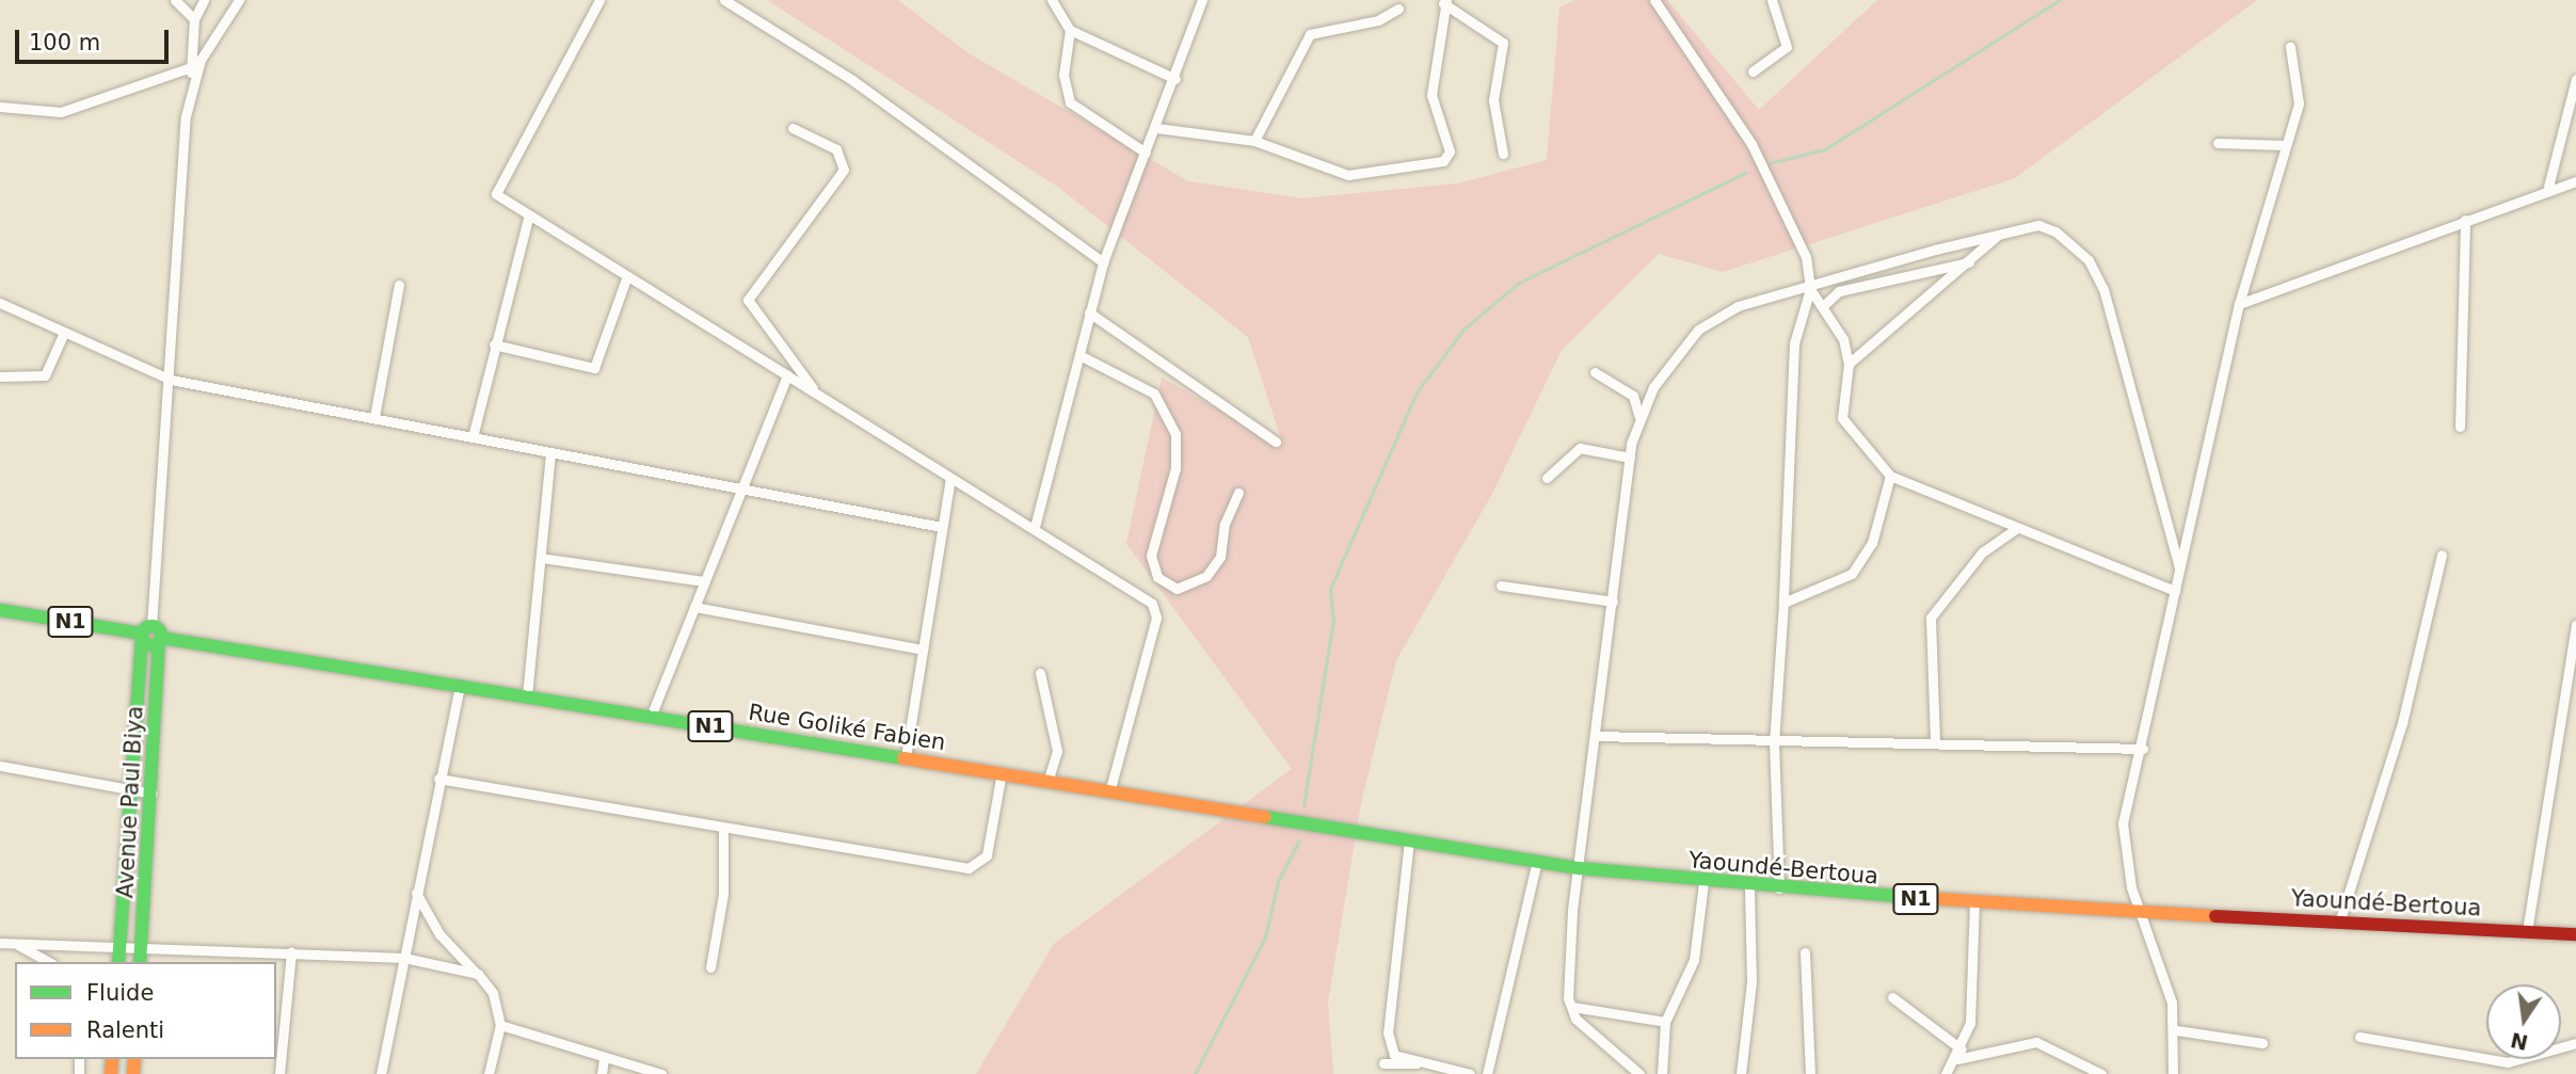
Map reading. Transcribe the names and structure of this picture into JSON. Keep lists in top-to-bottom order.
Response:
{
  "streets": {
    "main road": [
      "N1",
      "Rue Goliké Fabien",
      "Avenue Paul Biya",
      "Yaoundé-Bertoua"
    ]
  },
  "crossings": [
    ["N1", "Rue Goliké Fabien"],
    ["N1", "Avenue Paul Biya"],
    ["Rue Goliké Fabien", "Avenue Paul Biya"],
    ["Rue Goliké Fabien", "Yaoundé-Bertoua"]
  ],
  "legend": ["Fluide", "Ralenti"],
  "scale_bar": "100 m",
  "north": "bottom"
}
